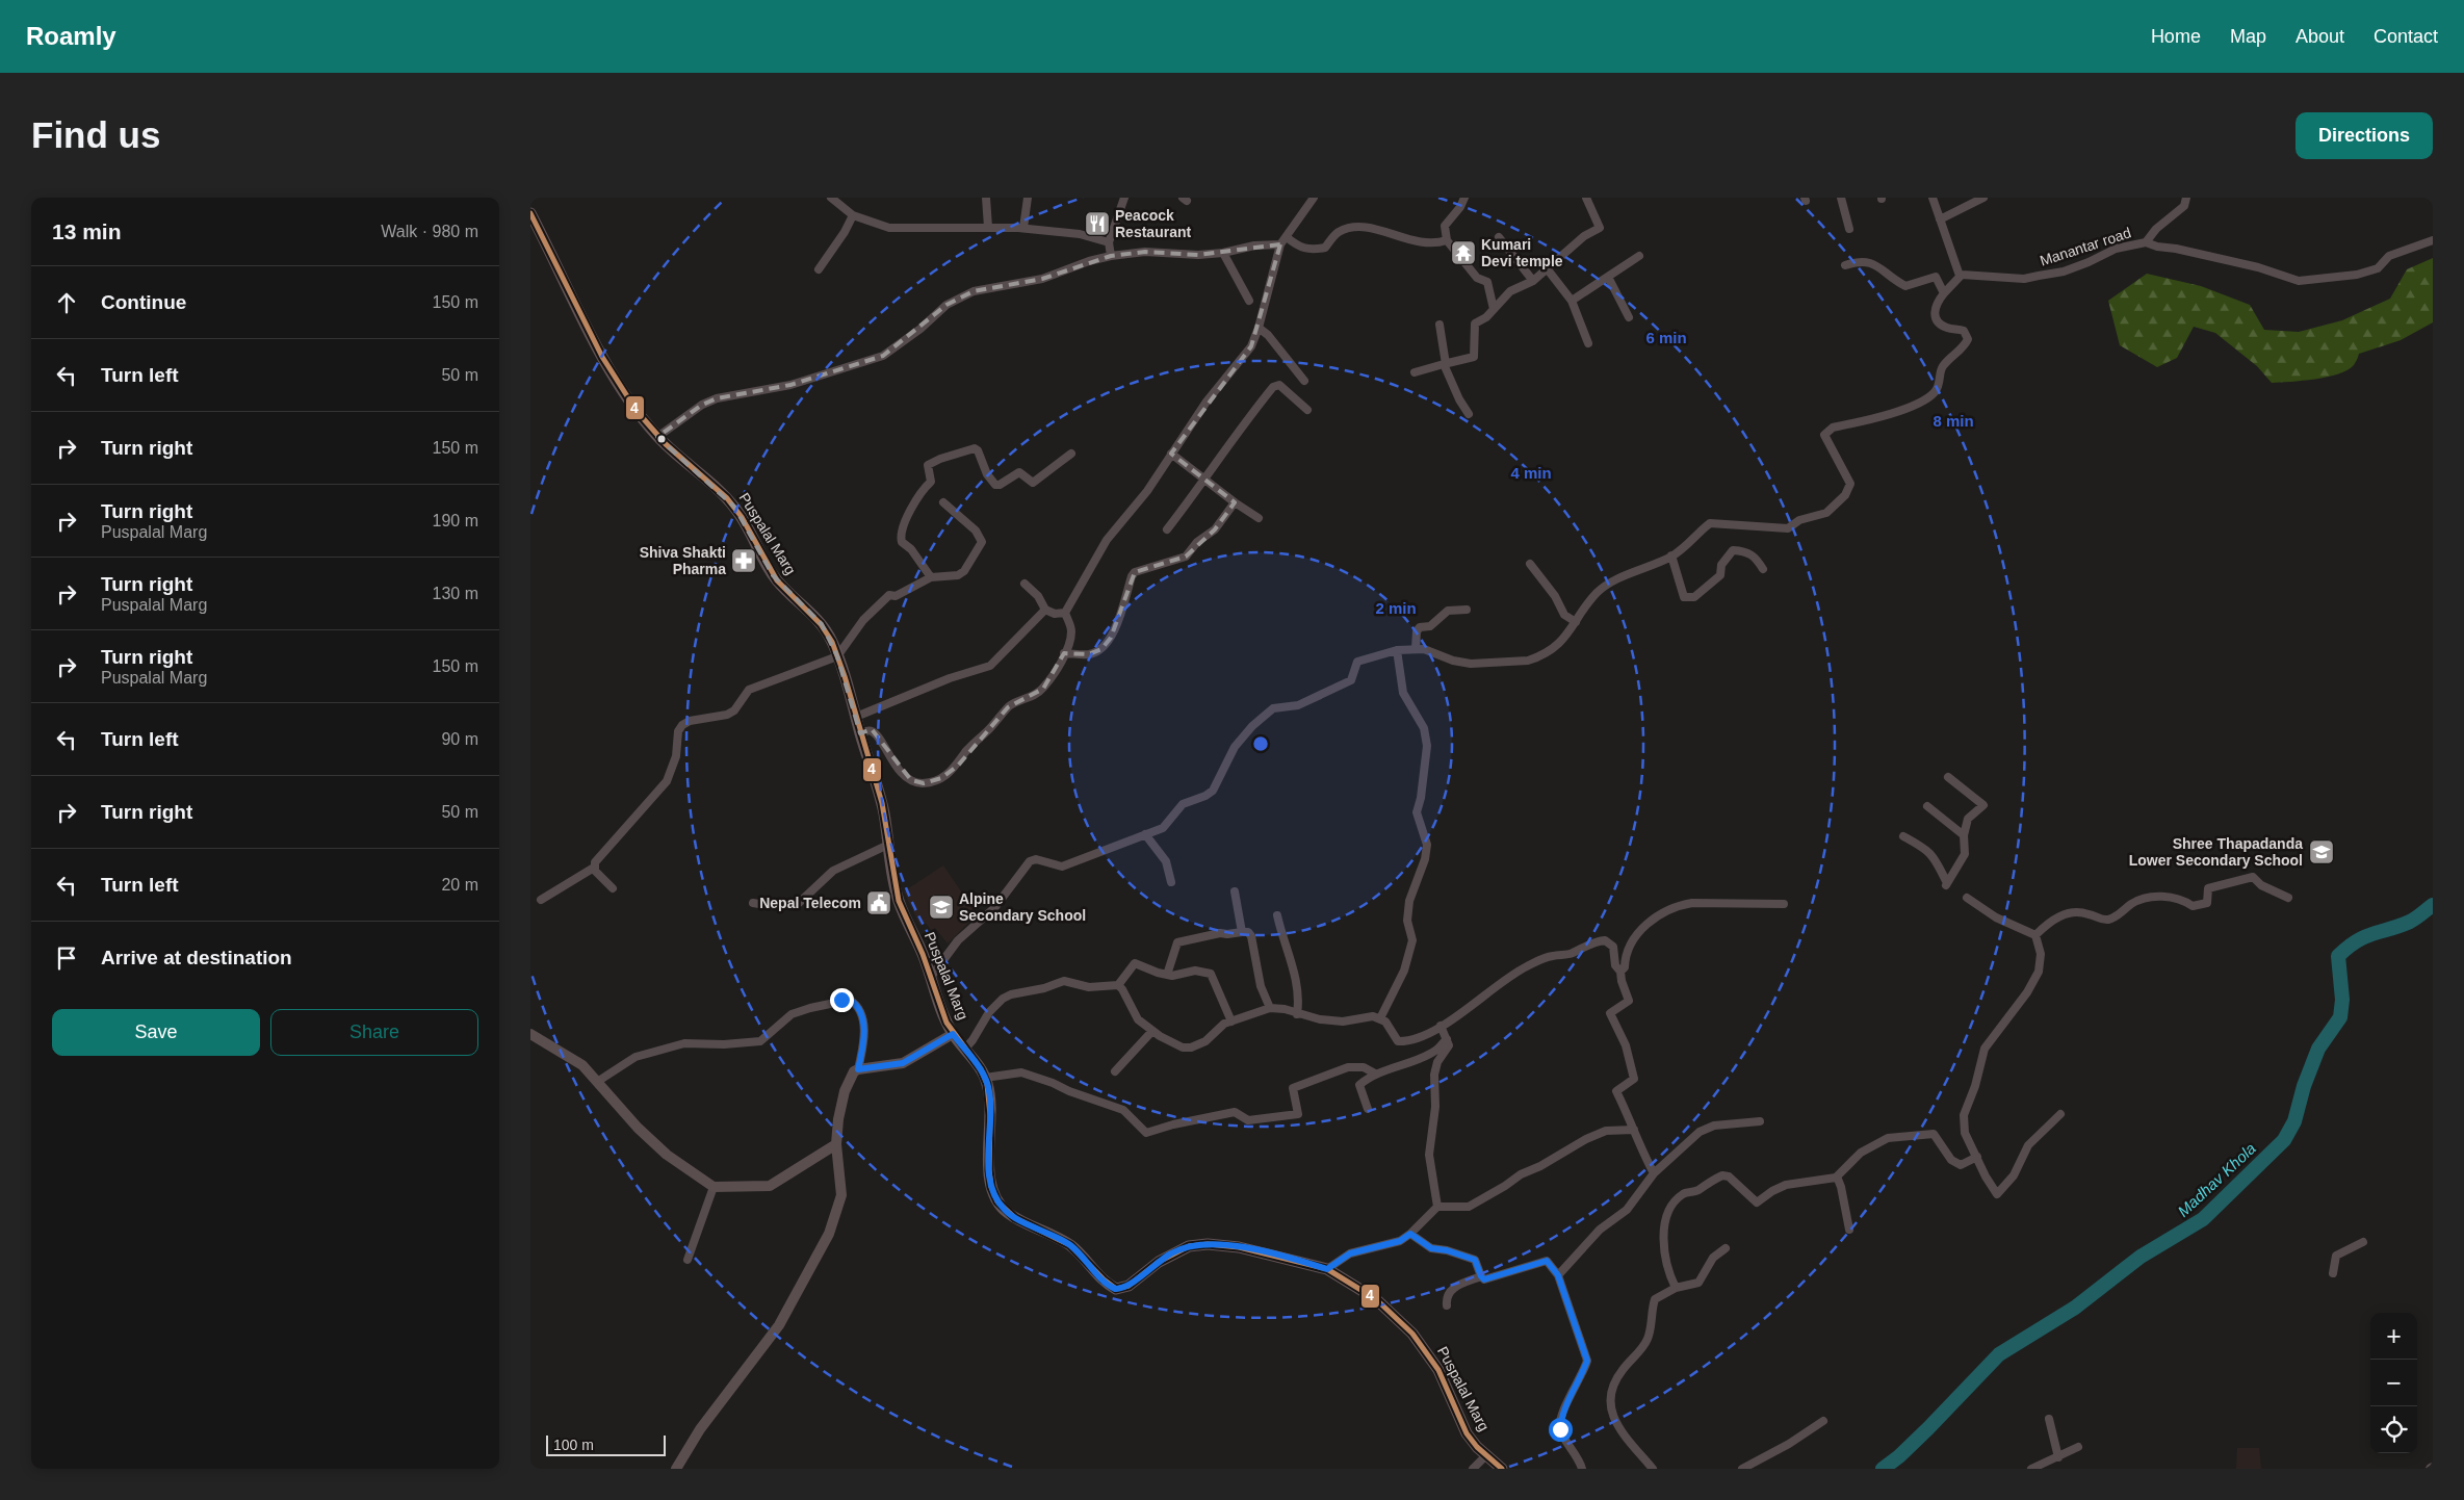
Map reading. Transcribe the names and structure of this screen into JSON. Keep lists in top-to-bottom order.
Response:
{
  "streets": {
    "main road": ["Puspalal Marg"],
    "street": ["Manantar road"]
  },
  "water": ["Madhav Khola"],
  "places": {
    "restaurant": ["Peacock Restaurant"],
    "temple": ["Kumari Devi temple"],
    "pharmacy": ["Shiva Shakti Pharma"],
    "school or university": ["Shree Thapadanda Lower Secondary School", "Alpine Secondary School"],
    "public building": ["Nepal Telecom"]
  },
  "lines": ["transit line 4"],
  "scale_bar": "100 m",
  "page": {
    "header": "Roamly",
    "nav": [
      "Home",
      "Map",
      "About",
      "Contact"
    ],
    "buttons": [
      "Directions",
      ["Save", "Share"]
    ],
    "title": "Find us",
    "heading": ["13 min", "Walk · 980 m"],
    "list": [
      ["Continue", "150 m"],
      ["Turn left", "50 m"],
      ["Turn right", "150 m"],
      ["Turn right", "Puspalal Marg", "190 m"],
      ["Turn right", "Puspalal Marg", "130 m"],
      ["Turn right", "Puspalal Marg", "150 m"],
      ["Turn left", "90 m"],
      ["Turn right", "50 m"],
      ["Turn left", "20 m"],
      "Arrive at destination"
    ],
    "map_buttons": ["+", "−"],
    "scale": "100 m"
  },
  "rings": [
    "6 min",
    "8 min",
    "4 min",
    "2 min"
  ]
}
